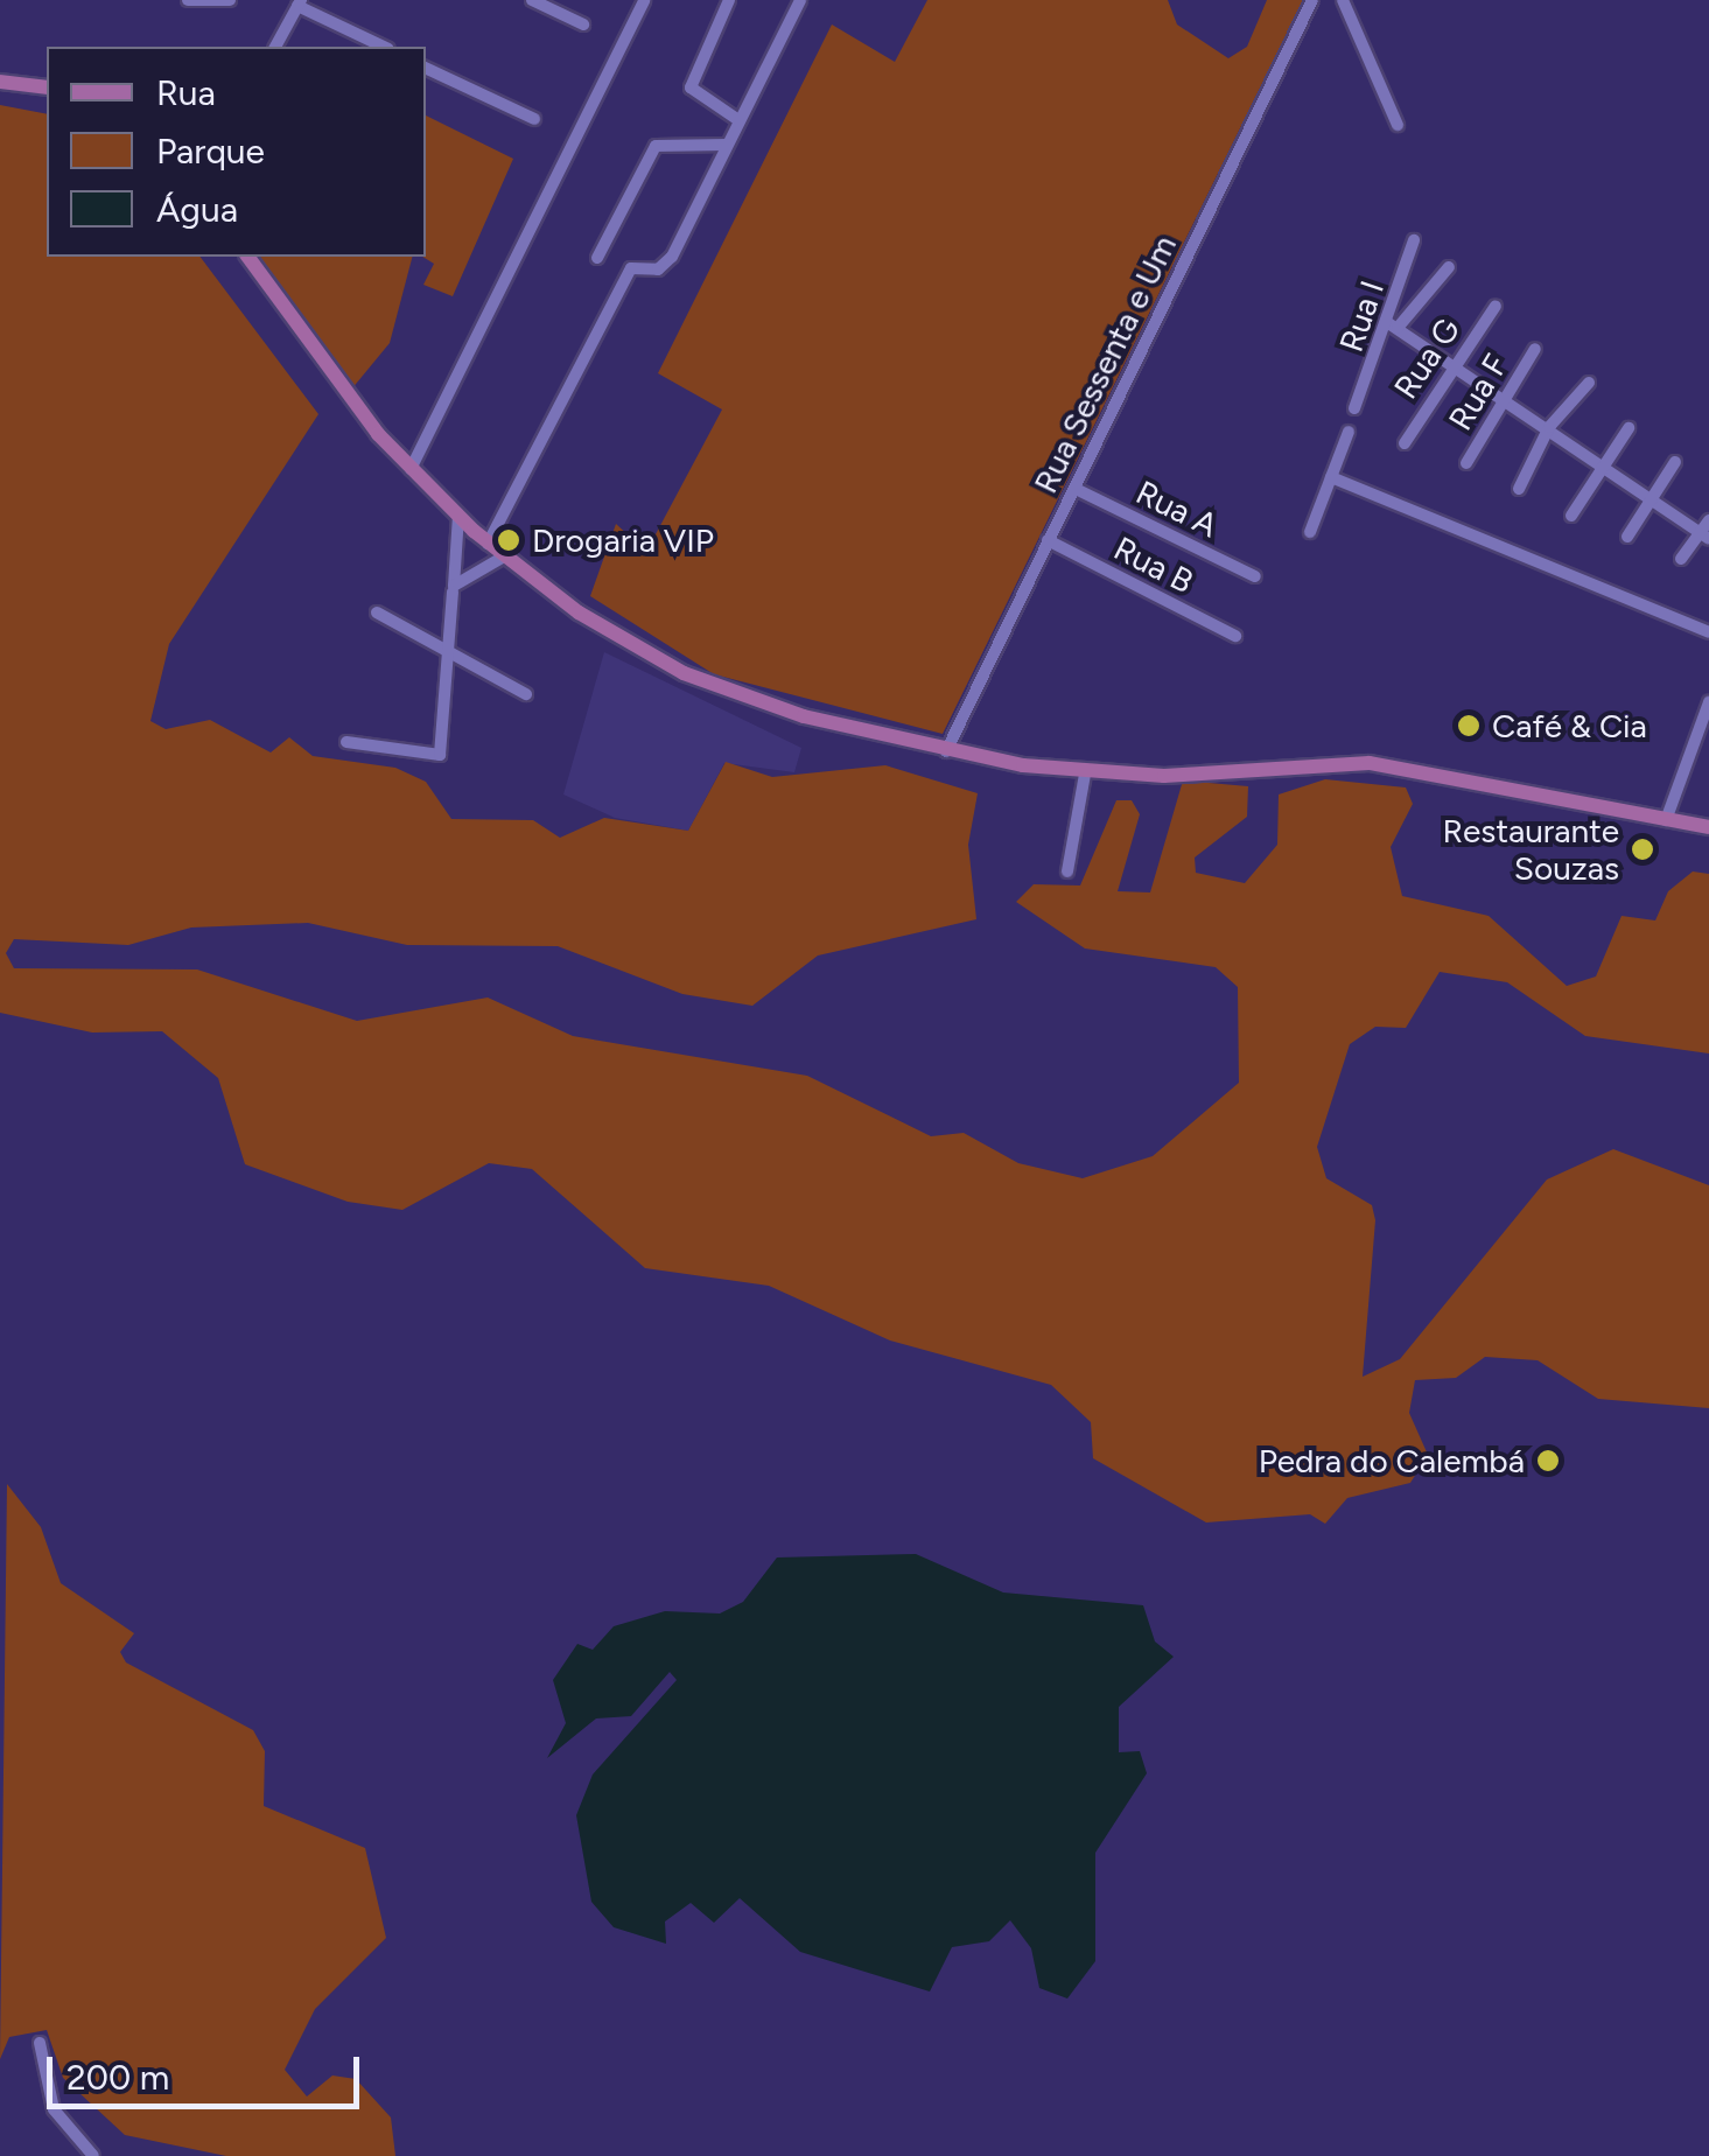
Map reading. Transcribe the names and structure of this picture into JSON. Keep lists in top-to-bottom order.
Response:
{
  "streets": {
    "street": [
      "Rua I",
      "Rua G",
      "Rua Sessenta e Um",
      "Rua F",
      "Rua A",
      "Rua B"
    ]
  },
  "crossings": [
    ["Rua I", "Rua G"],
    ["Rua Sessenta e Um", "Rua A"],
    ["Rua Sessenta e Um", "Rua B"]
  ],
  "places": [
    "Drogaria VIP",
    "Café & Cia",
    "Restaurante Souzas",
    "Pedra do Calembá"
  ],
  "legend": ["Rua", "Parque", "Água"],
  "scale_bar": "200 m"
}
